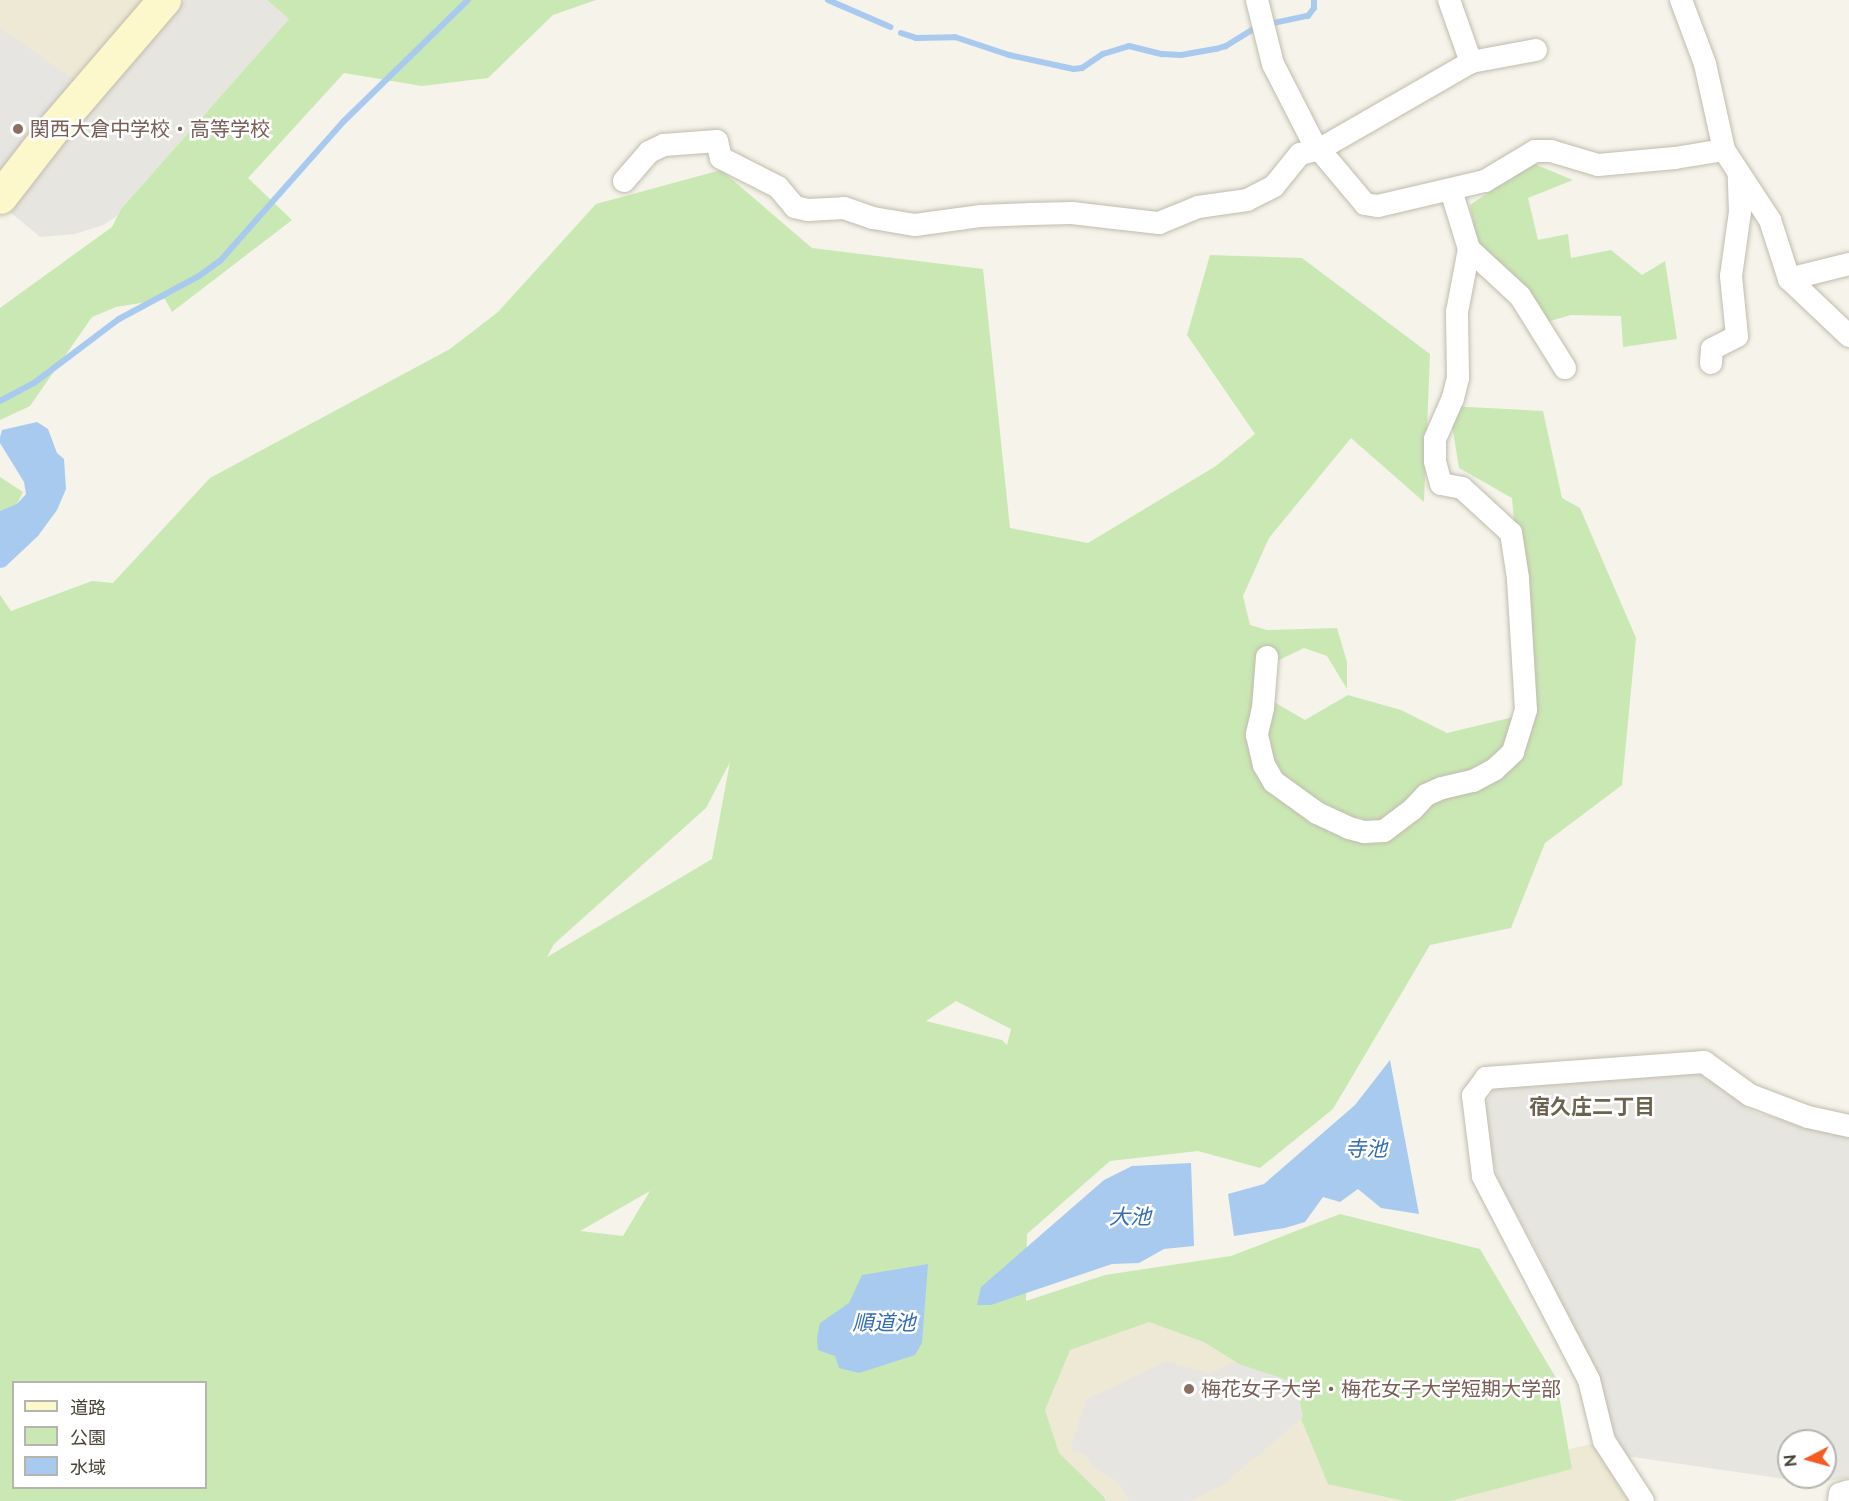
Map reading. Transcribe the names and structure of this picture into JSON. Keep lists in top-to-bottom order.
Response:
{
  "districts": ["宿久庄二丁目"],
  "water": ["寺池", "大池", "順道池"],
  "places": ["関西大倉中学校・高等学校", "梅花女子大学・梅花女子大学短期大学部"],
  "legend": ["道路", "公園", "水域"],
  "north": "left"
}
